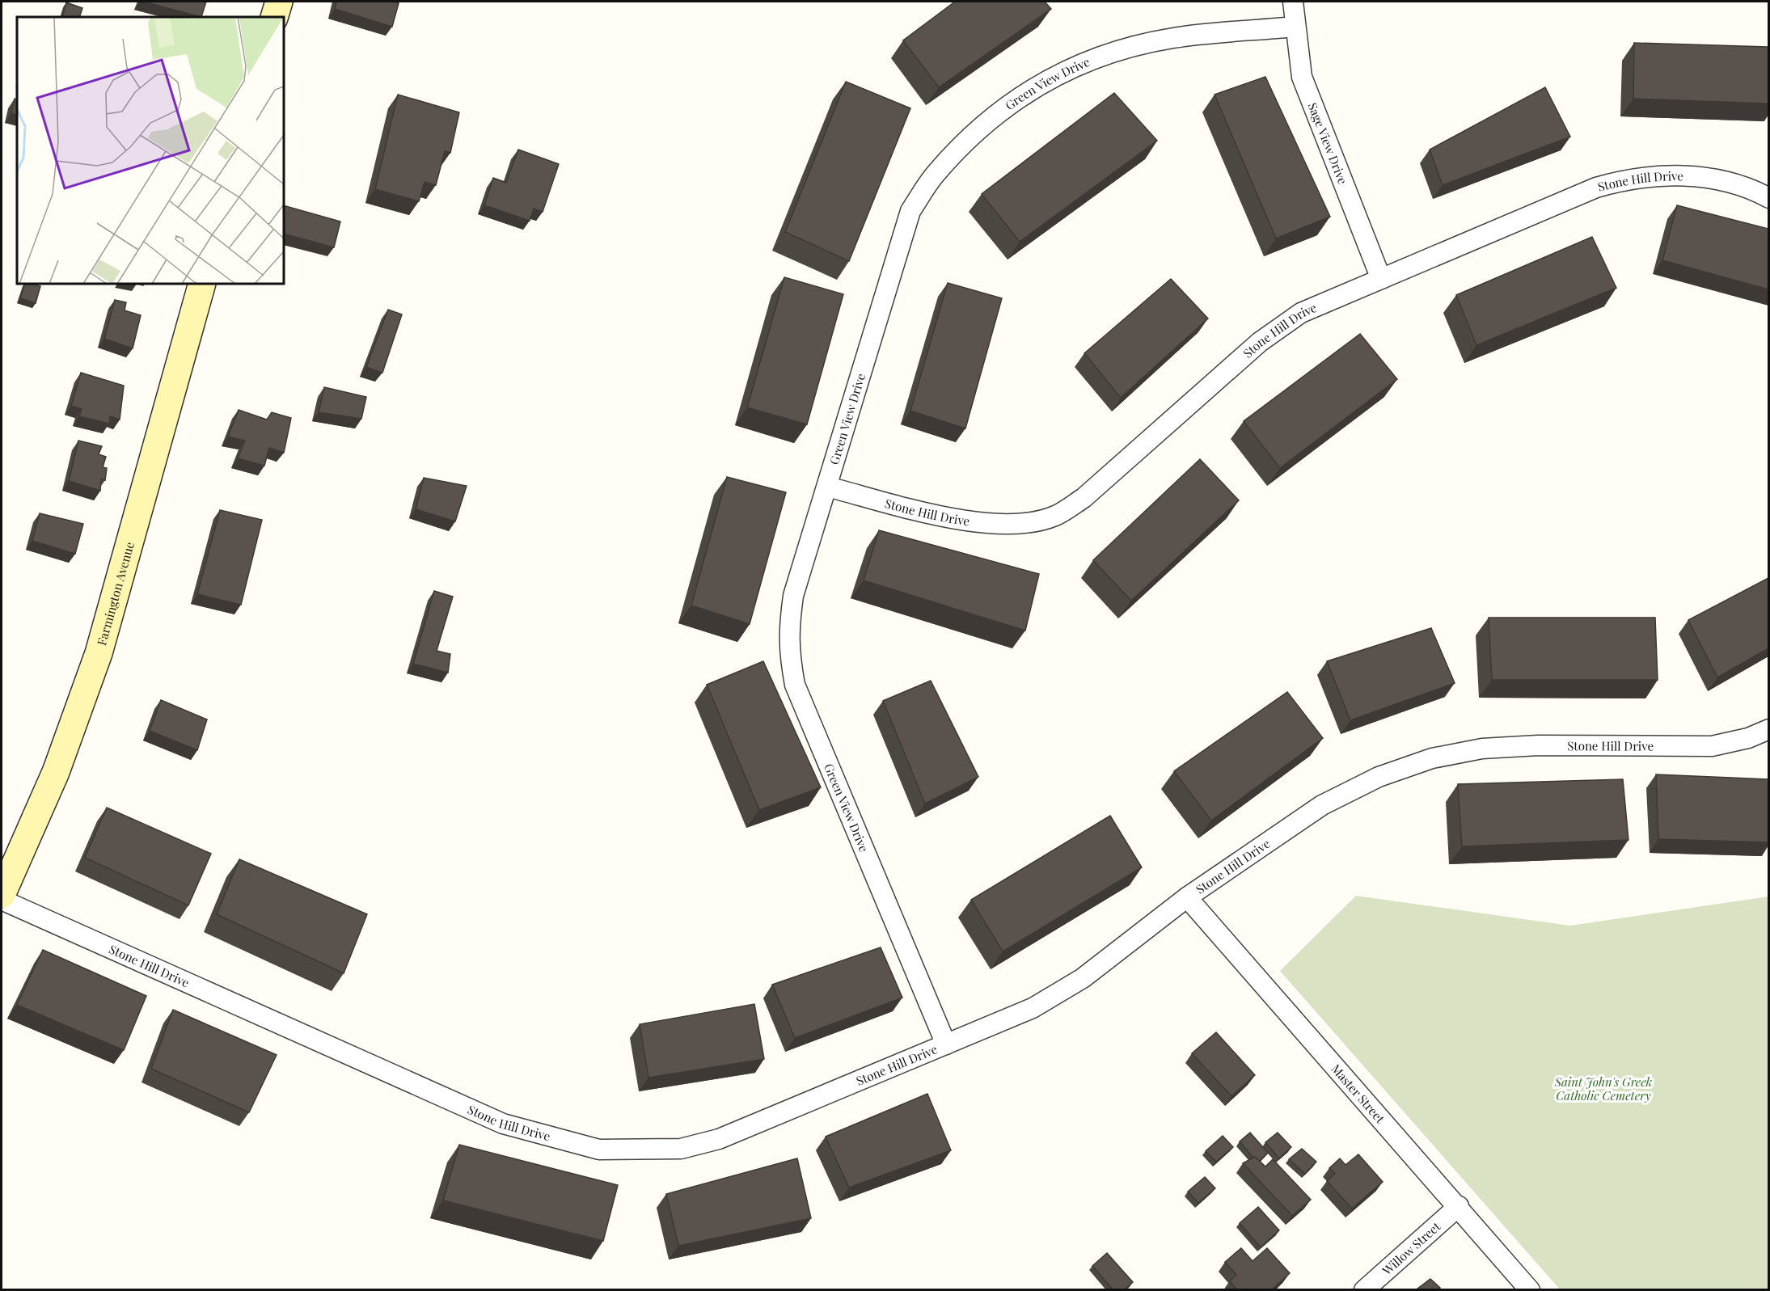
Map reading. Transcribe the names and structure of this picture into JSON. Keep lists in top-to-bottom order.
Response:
{
  "streets": {
    "street": [
      "Green View Drive",
      "Sage View Drive",
      "Stone Hill Drive",
      "Farmington Avenue",
      "Master Street",
      "Willow Street"
    ]
  },
  "crossings": [
    ["Green View Drive", "Sage View Drive"],
    ["Green View Drive", "Stone Hill Drive"],
    ["Sage View Drive", "Stone Hill Drive"],
    ["Stone Hill Drive", "Master Street"],
    ["Master Street", "Willow Street"]
  ],
  "parks": ["Saint John's Greek Catholic Cemetery"]
}
